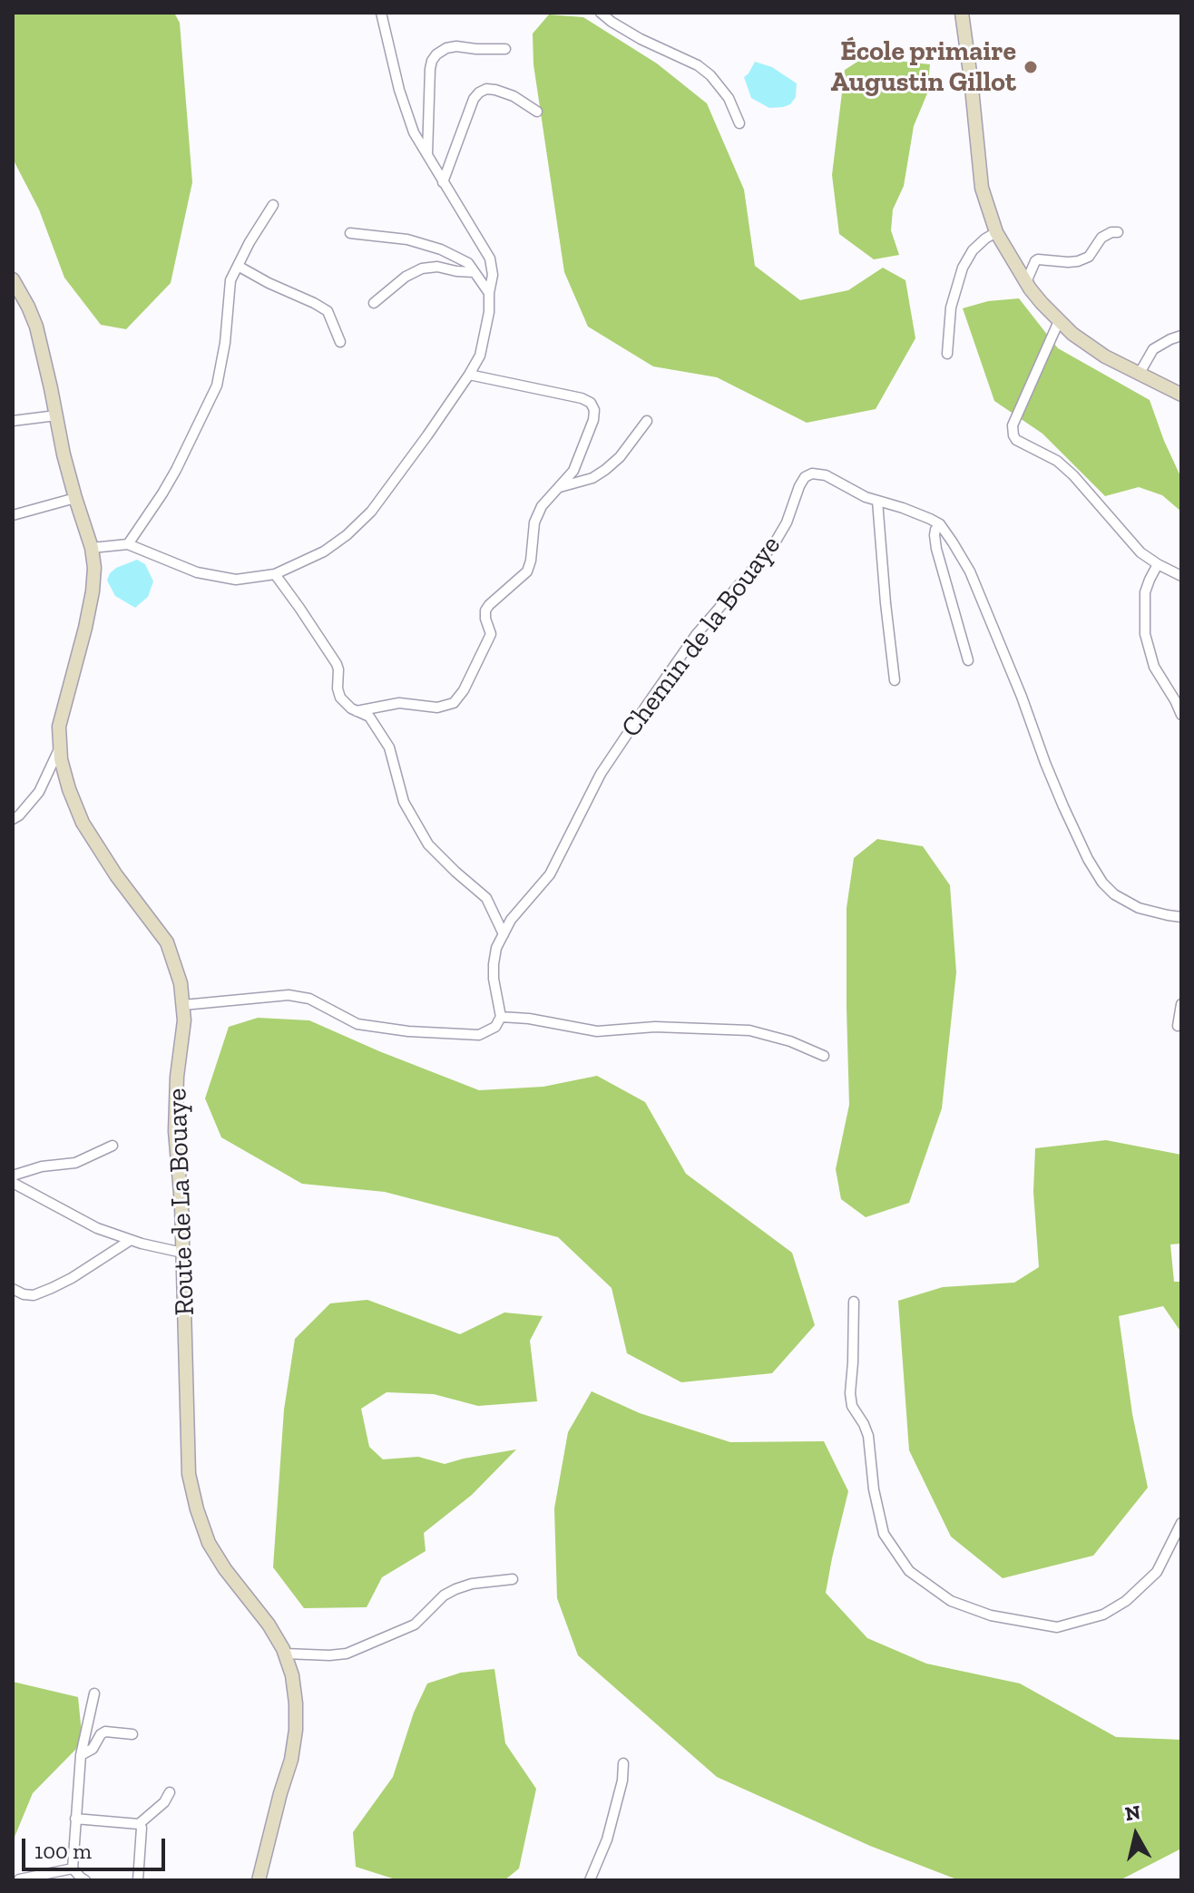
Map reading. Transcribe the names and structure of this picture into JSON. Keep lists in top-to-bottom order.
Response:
{
  "streets": {
    "main road": ["Route de La Bouaye"],
    "street": ["Chemin de la Bouaye"]
  },
  "places": ["École primaire Augustin Gillot"],
  "scale_bar": "100 m",
  "north": "top"
}
